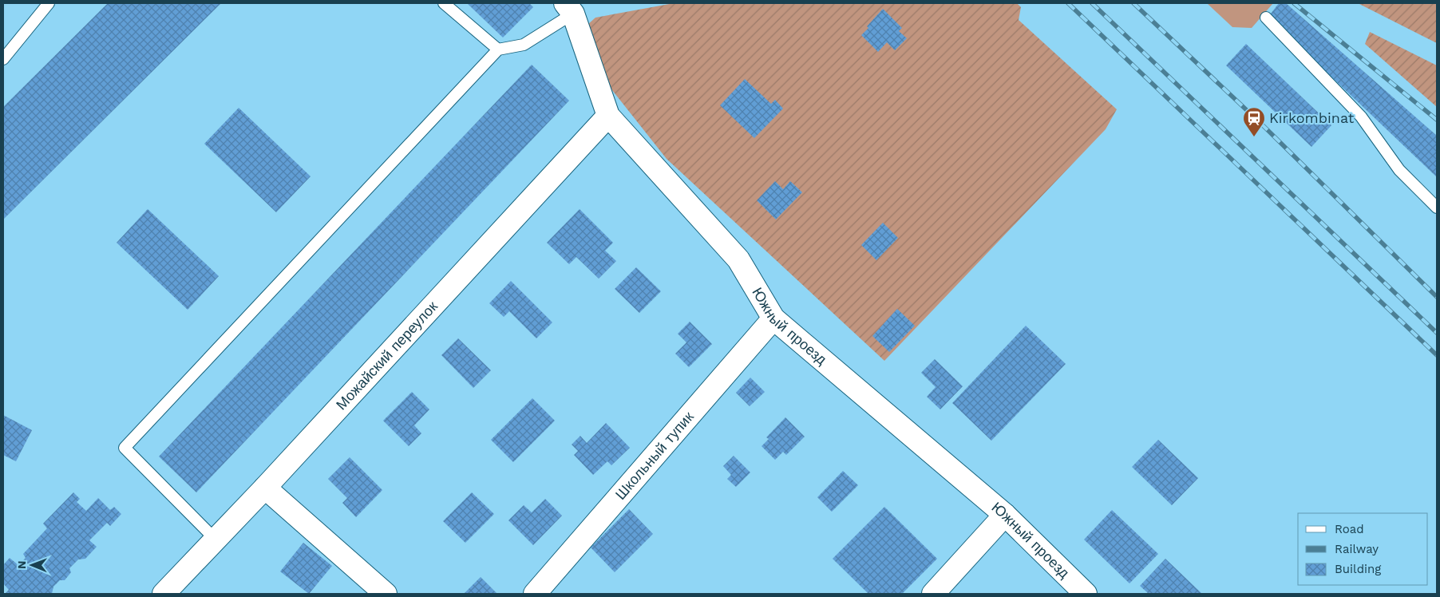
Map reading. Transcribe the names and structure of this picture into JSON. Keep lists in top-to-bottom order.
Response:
{
  "streets": {
    "street": ["Южный проезд", "Можайский переулок", "Школьный тупик"]
  },
  "crossings": [
    ["Южный проезд", "Можайский переулок"],
    ["Южный проезд", "Школьный тупик"]
  ],
  "places": {
    "station": ["Kirkombinat"]
  },
  "legend": ["Road", "Railway", "Building"],
  "north": "left"
}
